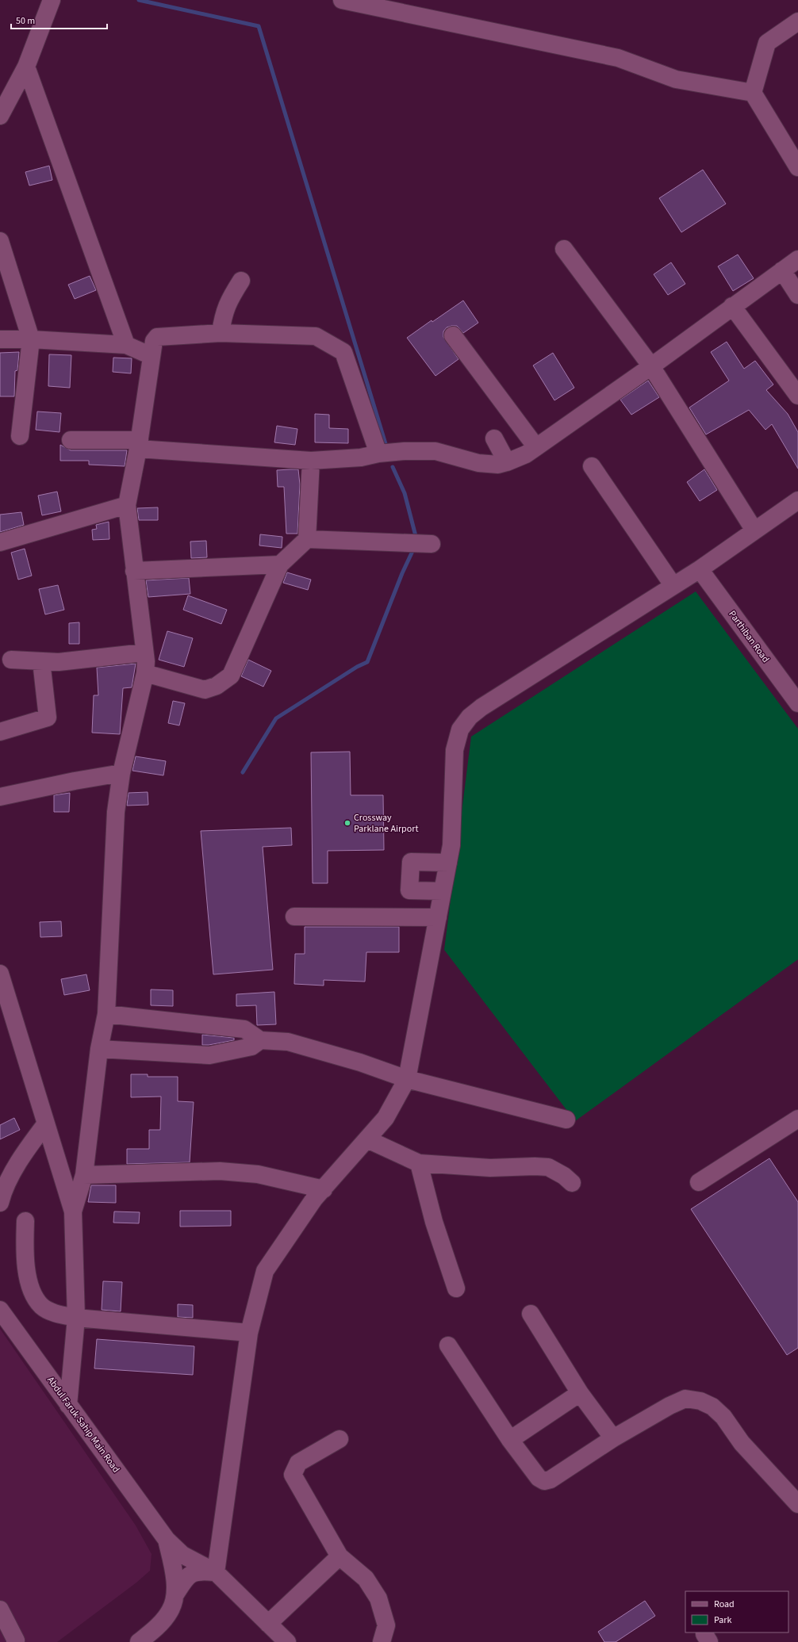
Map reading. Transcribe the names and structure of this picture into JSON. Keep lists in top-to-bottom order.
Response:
{
  "streets": {
    "street": ["Parthiban Road", "Abdul Faruk Sahip Main Road"]
  },
  "places": ["Crossway Parklane Airport"],
  "legend": ["Road", "Park"],
  "scale_bar": "50 m"
}
